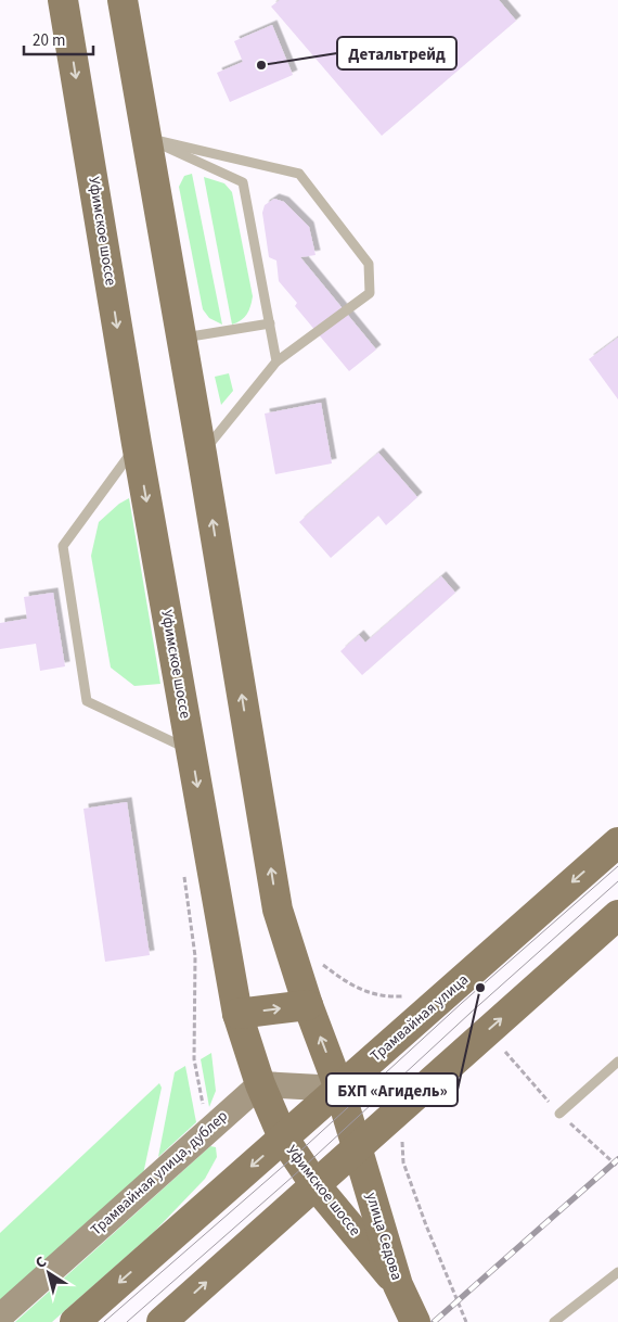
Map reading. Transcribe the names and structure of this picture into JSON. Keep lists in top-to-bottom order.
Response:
{
  "streets": {
    "main road": ["Уфимское шоссе", "Трамвайная улица", "улица Седова"],
    "street": ["Трамвайная улица, дублер"]
  },
  "crossings": [
    ["Уфимское шоссе", "Трамвайная улица"],
    ["Уфимское шоссе", "Трамвайная улица, дублер"],
    ["Уфимское шоссе", "улица Седова"]
  ],
  "places": ["Детальтрейд", "БХП «Агидель»"],
  "scale_bar": "20 m",
  "north": "top left"
}
